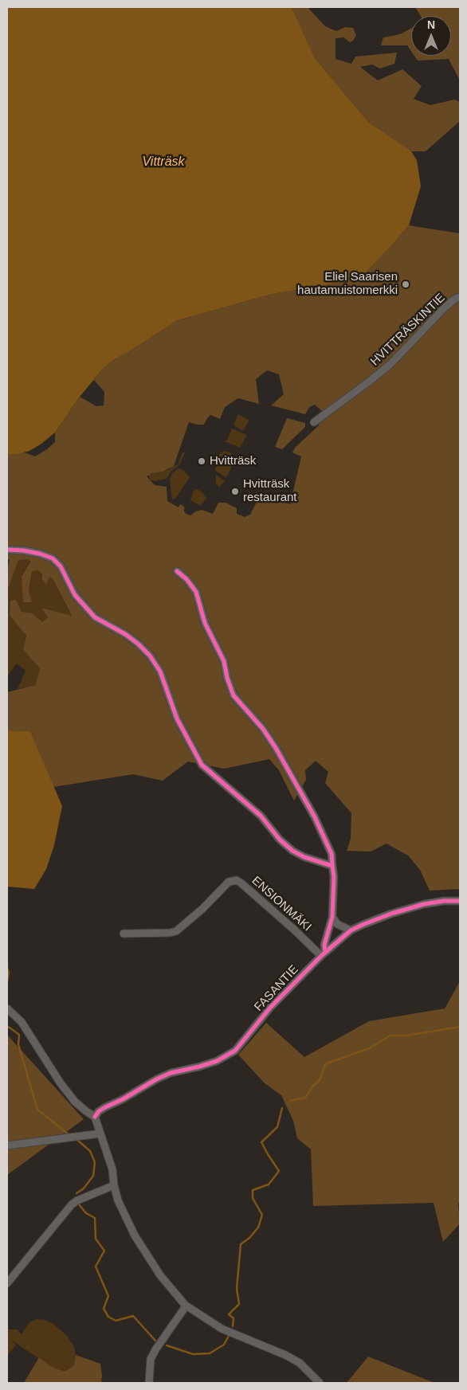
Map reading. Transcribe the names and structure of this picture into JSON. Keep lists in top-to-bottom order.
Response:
{
  "streets": {
    "street": ["HVITTRÄSKINTIE", "ENSIONMÄKI", "FASANTIE"]
  },
  "crossings": [
    ["ENSIONMÄKI", "FASANTIE"]
  ],
  "water": ["Vitträsk"],
  "places": ["Eliel Saarisen hautamuistomerkki", "Hvitträsk", "Hvitträsk restaurant"],
  "north": "top"
}
